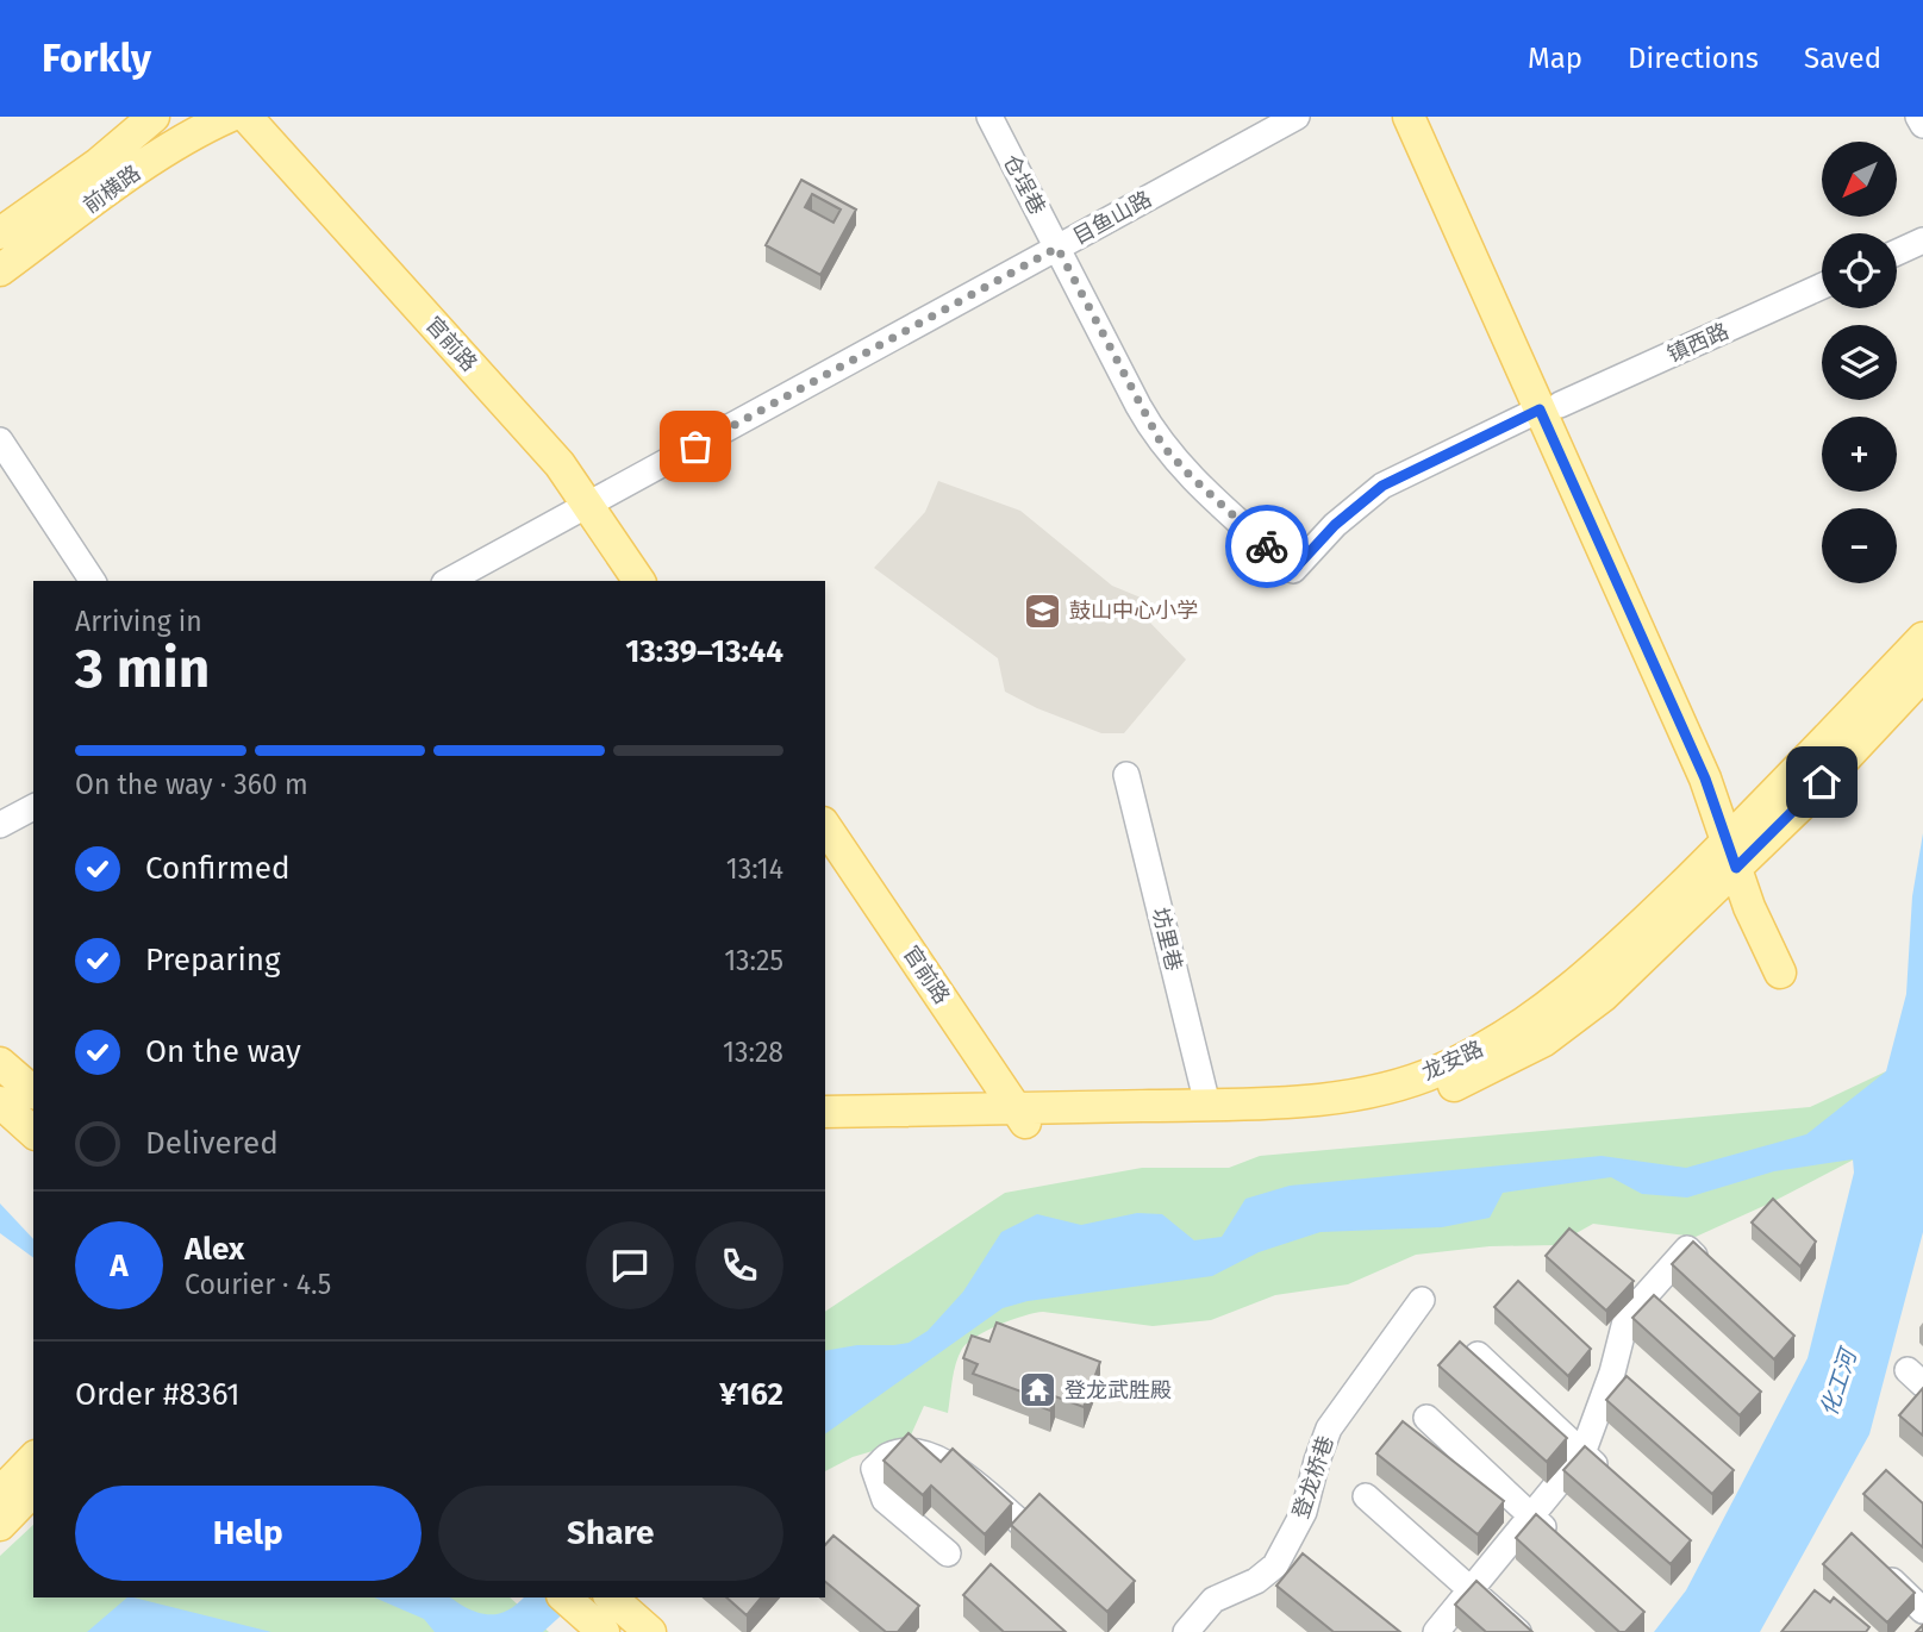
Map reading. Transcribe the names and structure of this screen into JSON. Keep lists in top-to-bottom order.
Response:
{
  "streets": {
    "main road": ["前横路", "官前路", "龙安路"],
    "street": [
      "仓埕巷",
      "目鱼山路",
      "镇西路",
      "坊里巷",
      "登龙桥巷"
    ]
  },
  "crossings": [
    ["仓埕巷", "目鱼山路"],
    ["仓埕巷", "镇西路"],
    ["目鱼山路", "官前路"],
    ["官前路", "龙安路"],
    ["坊里巷", "龙安路"]
  ],
  "water": ["化工河"],
  "places": {
    "school or university": ["鼓山中心小学"],
    "temple": ["登龙武胜殿"]
  },
  "north": "bottom left",
  "page": {
    "header": "Forkly",
    "nav": ["Map", "Directions", "Saved"],
    "map_buttons": ["+", "−"],
    "heading": ["3 min", "Arriving in", "13:39–13:44"],
    "panel": [
      "Alex",
      "Courier · 4.5",
      "Order #8361",
      "¥162"
    ],
    "bar": "On the way · 360 m",
    "list": [
      ["Confirmed", "13:14"],
      ["Preparing", "13:25"],
      ["On the way", "13:28"],
      "Delivered"
    ],
    "round": "A",
    "buttons": ["Help", "Share"]
  }
}
